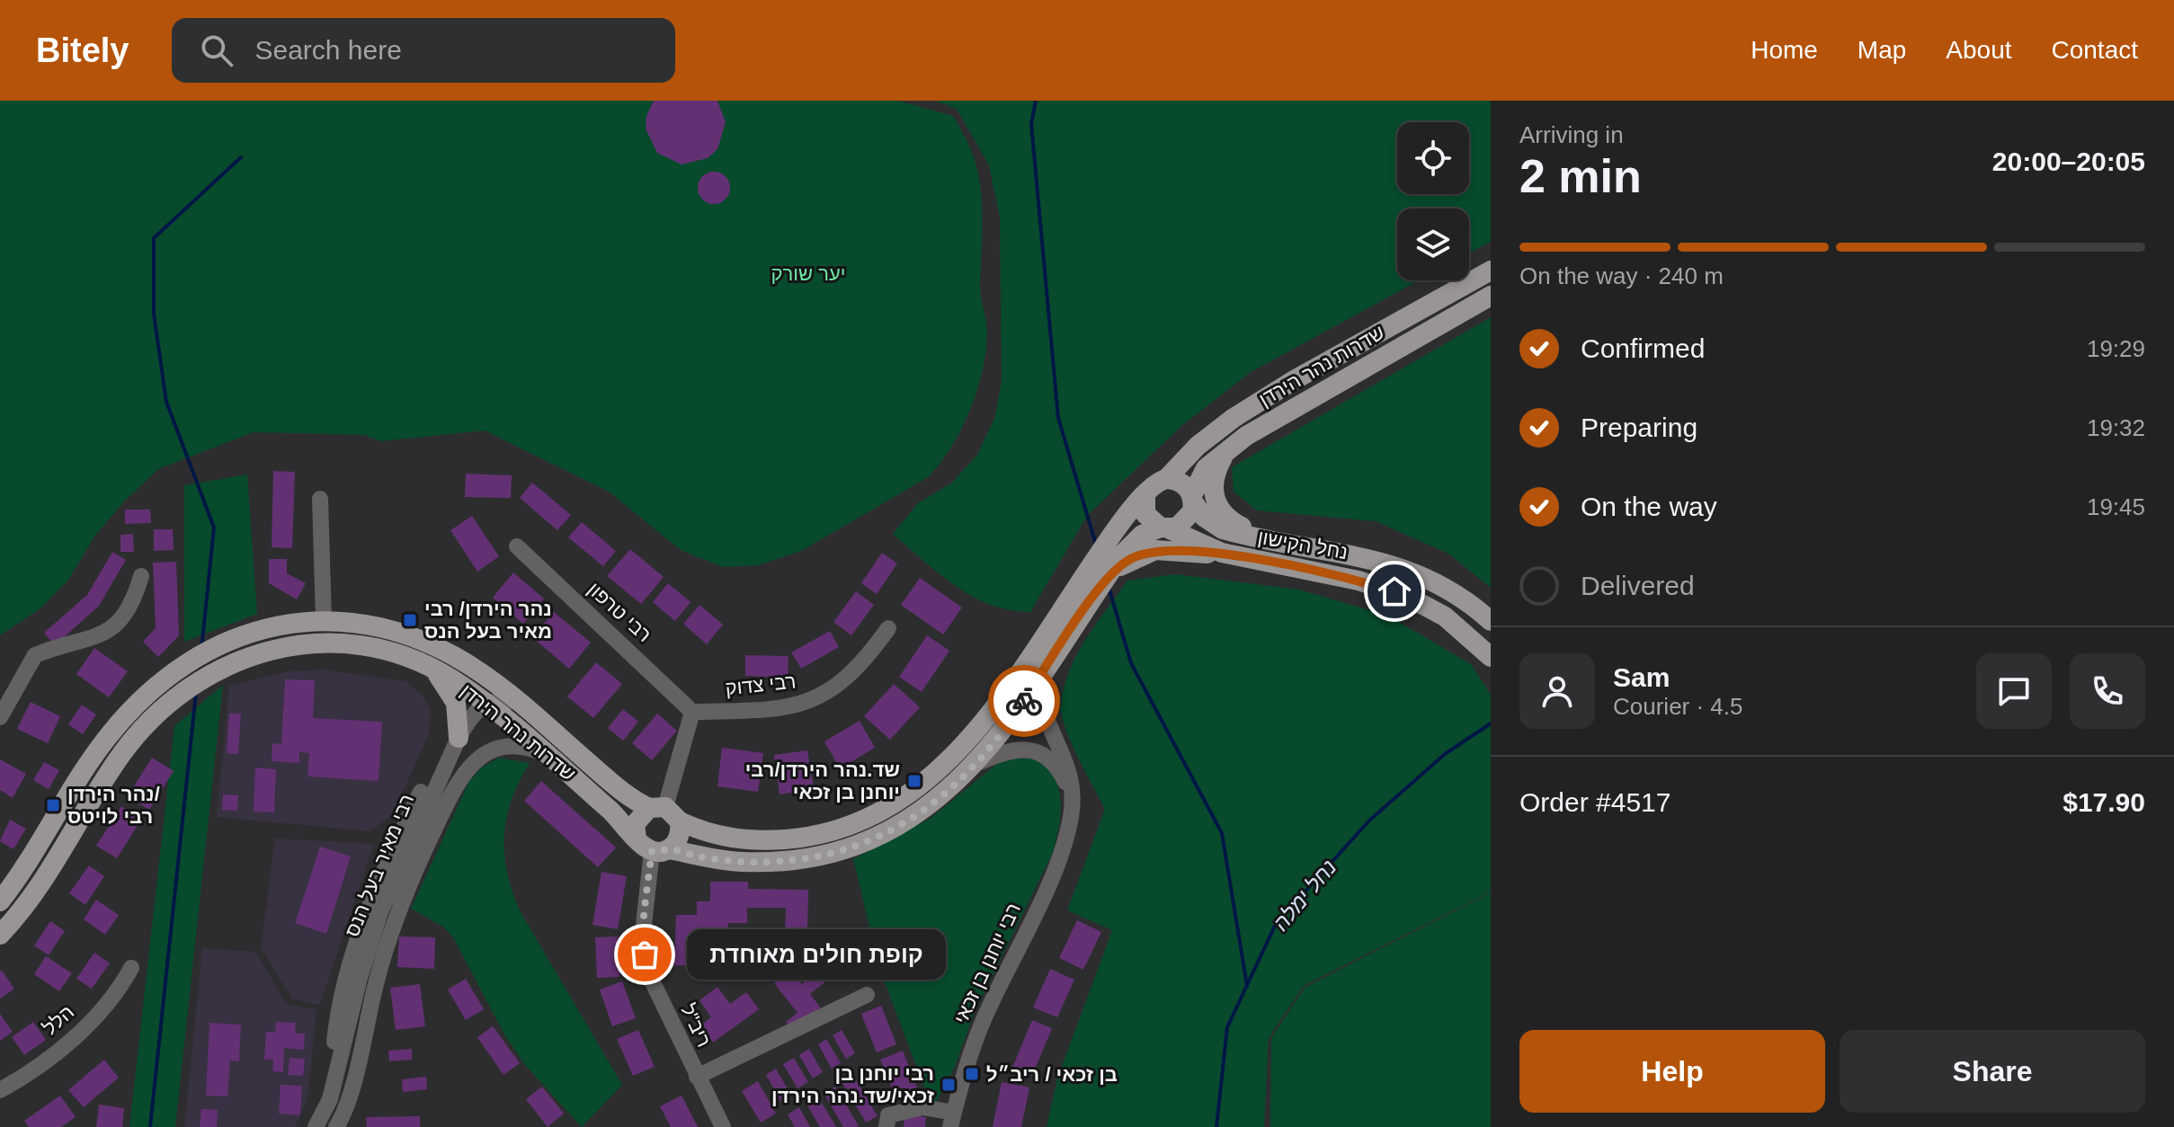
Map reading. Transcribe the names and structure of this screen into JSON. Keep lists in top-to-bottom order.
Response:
{
  "streets": {
    "main road": ["שדרות נהר הירדן", "נחל הקישון"],
    "street": [
      "רבי טרפון",
      "רבי צדוק",
      "רבי מאיר בעל הנס",
      "רבי יוחנן בן זכאי",
      "הלל",
      "ריב\"ל"
    ]
  },
  "crossings": [
    ["שדרות נהר הירדן", "נחל הקישון"],
    ["שדרות נהר הירדן", "רבי מאיר בעל הנס"],
    ["שדרות נהר הירדן", "ריב\"ל"],
    ["רבי טרפון", "רבי צדוק"]
  ],
  "water": ["נחל ימלה"],
  "parks": ["יער שורק"],
  "places": {
    "transit": [
      "נהר הירדן/ רבי מאיר בעל הנס",
      "שד.נהר הירדן/רבי יוחנן בן זכאי",
      "נהר הירדן/ רבי לויטס",
      "בן זכאי / ריב״ל",
      "רבי יוחנן בן זכאי/שד.נהר הירדן"
    ],
    "other": ["קופת חולים מאוחדת"]
  },
  "page": {
    "header": "Bitely",
    "search": "Search here",
    "nav": [
      "Home",
      "Map",
      "About",
      "Contact"
    ],
    "heading": ["2 min", "Arriving in", "20:00–20:05"],
    "panel": [
      "Sam",
      "Courier · 4.5",
      "Order #4517",
      "$17.90"
    ],
    "bar": "On the way · 240 m",
    "list": [
      ["Confirmed", "19:29"],
      ["Preparing", "19:32"],
      ["On the way", "19:45"],
      "Delivered"
    ],
    "bubble": "קופת חולים מאוחדת",
    "buttons": ["Help", "Share"]
  }
}
